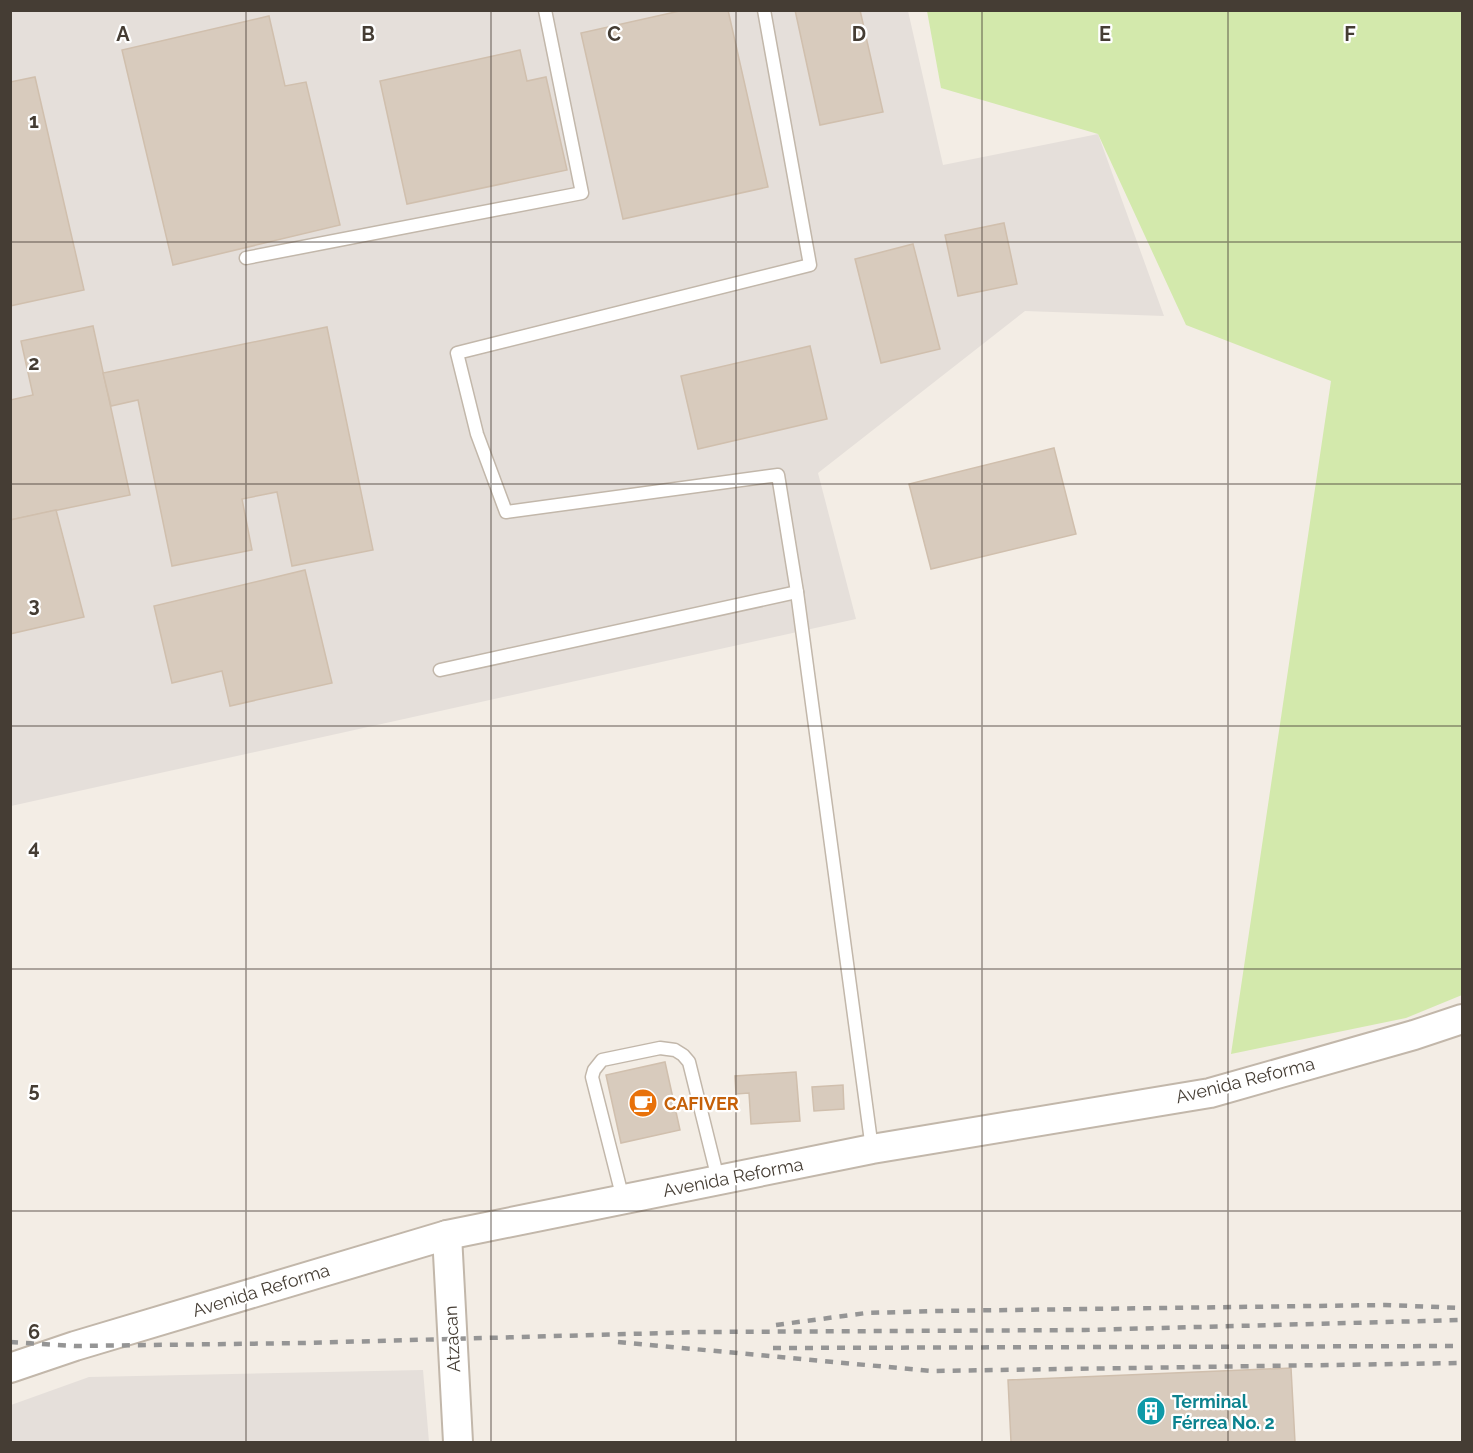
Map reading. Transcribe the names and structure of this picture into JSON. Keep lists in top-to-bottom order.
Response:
{
  "streets": {
    "street": ["Avenida Reforma", "Atzacan"]
  },
  "crossings": [
    ["Avenida Reforma", "Atzacan"]
  ],
  "places": {
    "cafe": ["CAFIVER"],
    "building": ["Terminal Férrea No. 2"]
  },
  "grid": {
    "columns": [
      "A",
      "B",
      "C",
      "D",
      "E",
      "F"
    ],
    "rows": [
      "1",
      "2",
      "3",
      "4",
      "5",
      "6"
    ]
  }
}
